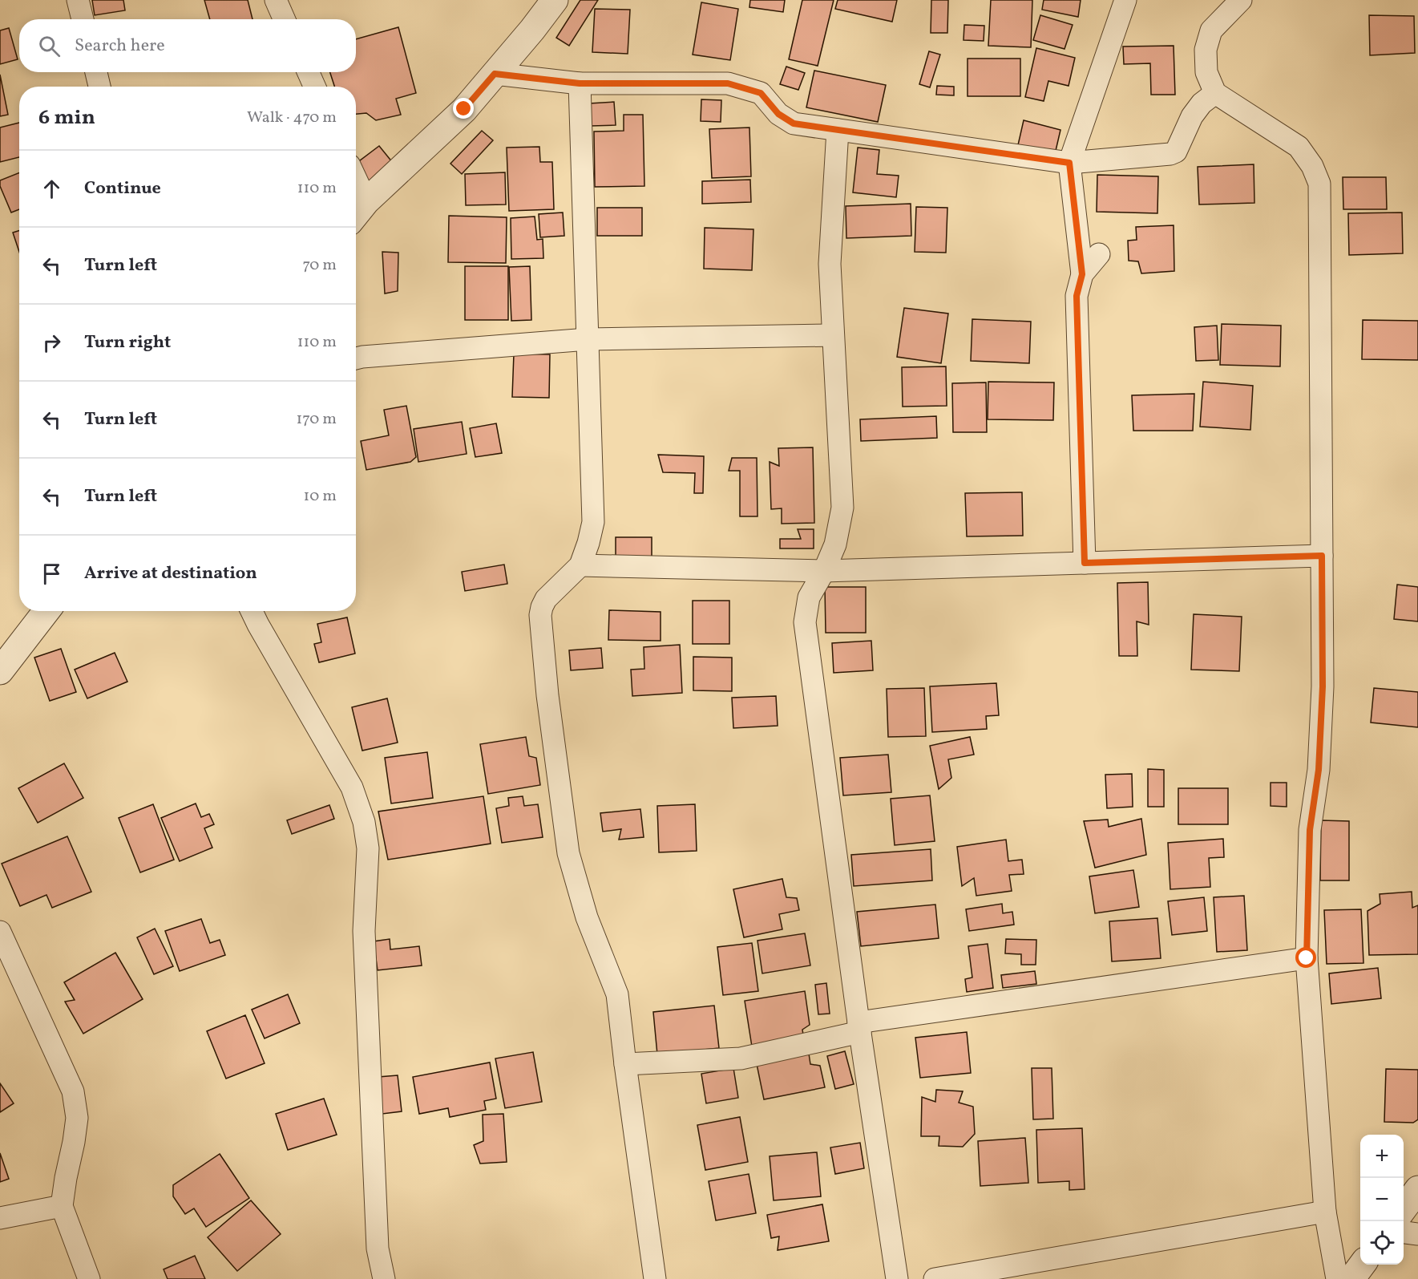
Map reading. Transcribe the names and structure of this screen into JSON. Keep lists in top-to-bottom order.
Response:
{
  "page": {
    "search": "Search here",
    "heading": ["6 min", "Walk · 470 m"],
    "list": [
      ["Continue", "110 m"],
      ["Turn left", "70 m"],
      ["Turn right", "110 m"],
      ["Turn left", "170 m"],
      ["Turn left", "10 m"],
      "Arrive at destination"
    ],
    "map_buttons": ["+", "−"]
  }
}
